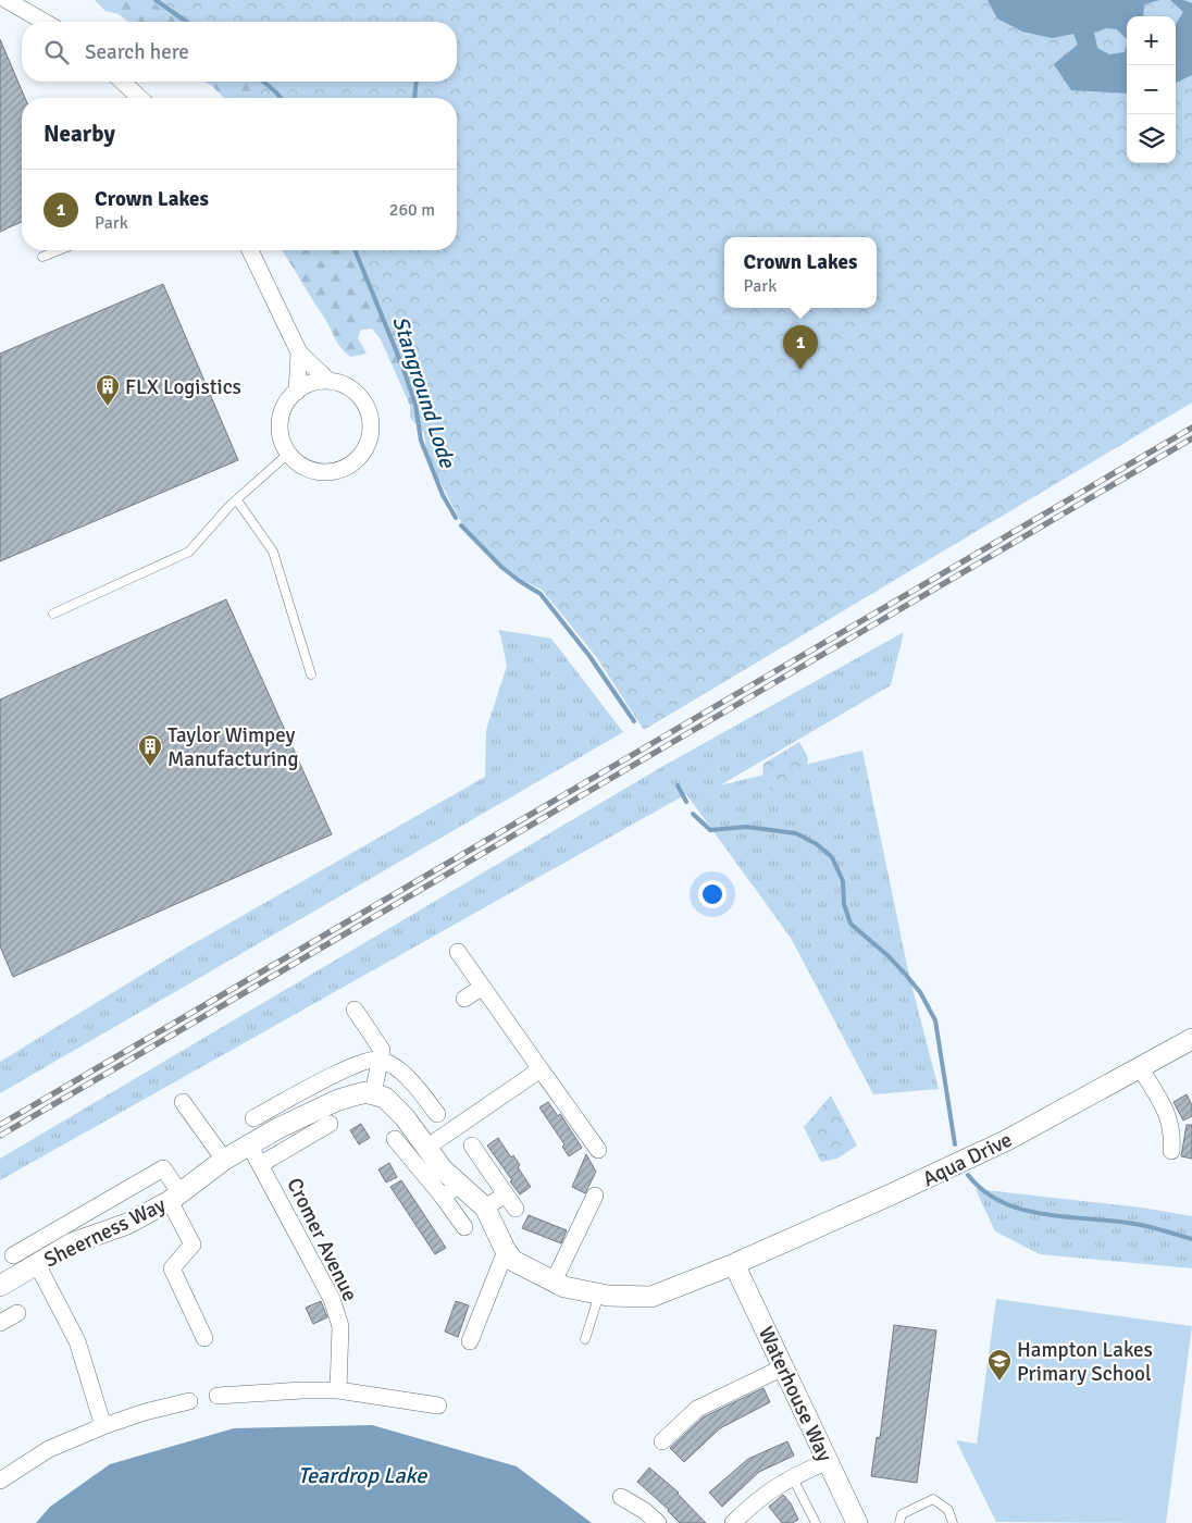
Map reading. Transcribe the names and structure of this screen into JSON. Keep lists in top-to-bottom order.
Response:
{
  "streets": {
    "street": [
      "Aqua Drive",
      "Sheerness Way",
      "Cromer Avenue",
      "Waterhouse Way"
    ]
  },
  "crossings": [
    ["Aqua Drive", "Waterhouse Way"],
    ["Sheerness Way", "Cromer Avenue"]
  ],
  "water": ["Stanground Lode", "Teardrop Lake"],
  "places": {
    "building": ["FLX Logistics", "Taylor Wimpey Manufacturing"],
    "school or university": ["Hampton Lakes Primary School"]
  },
  "page": {
    "map_buttons": ["+", "−"],
    "search": "Search here",
    "heading": "Nearby",
    "list": [
      {
        "mark": "1",
        "name": "Crown Lakes",
        "note": "Park",
        "value": "260 m"
      }
    ],
    "popup": ["Crown Lakes", "Park"],
    "pins": "1"
  }
}
